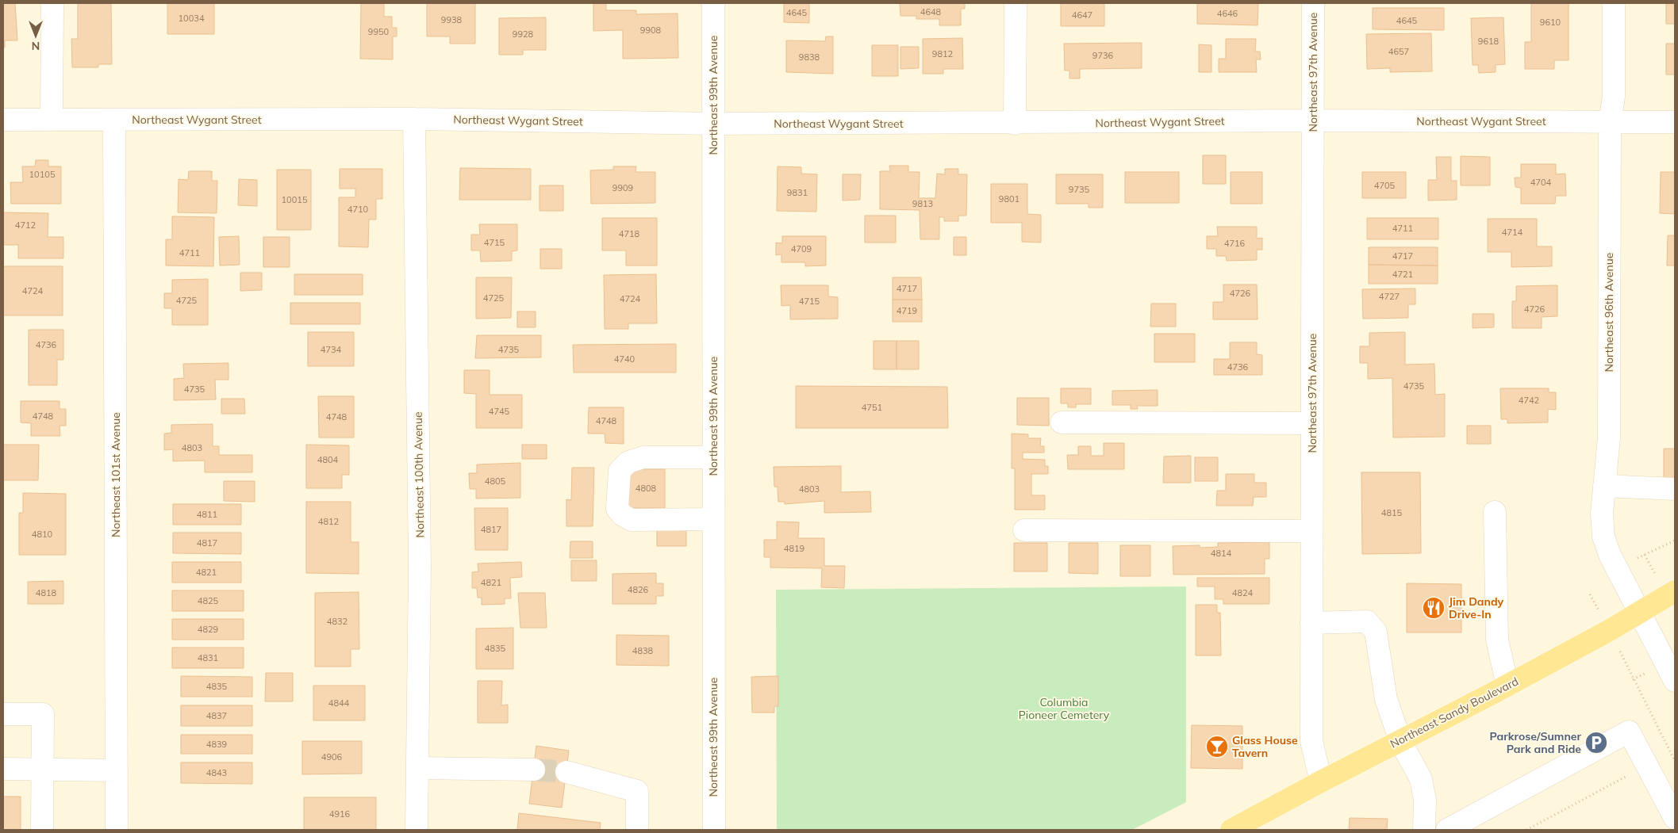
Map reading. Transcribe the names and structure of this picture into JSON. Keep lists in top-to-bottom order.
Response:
{
  "streets": {
    "main road": ["Northeast Sandy Boulevard"],
    "street": [
      "Northeast 97th Avenue",
      "Northeast 99th Avenue",
      "Northeast Wygant Street",
      "Northeast 96th Avenue",
      "Northeast 101st Avenue",
      "Northeast 100th Avenue"
    ]
  },
  "crossings": [
    ["Northeast 97th Avenue", "Northeast Wygant Street"],
    ["Northeast 97th Avenue", "Northeast Sandy Boulevard"],
    ["Northeast 99th Avenue", "Northeast Wygant Street"],
    ["Northeast Wygant Street", "Northeast 96th Avenue"],
    ["Northeast Wygant Street", "Northeast 101st Avenue"],
    ["Northeast Wygant Street", "Northeast 100th Avenue"],
    ["Northeast 96th Avenue", "Northeast Sandy Boulevard"]
  ],
  "parks": ["Columbia Pioneer Cemetery"],
  "places": {
    "restaurant": ["Jim Dandy Drive-In"],
    "parking": ["Parkrose/Sumner Park and Ride"],
    "bar": ["Glass House Tavern"]
  },
  "house_numbers": [
    "4648",
    "4645",
    "4646",
    "4647",
    "10034",
    "9938",
    "4645",
    "9610",
    "9908",
    "9950",
    "9928",
    "9618",
    "4657",
    "9812",
    "9736",
    "9838",
    "10105",
    "4704",
    "4705",
    "9909",
    "9735",
    "9831",
    "9801",
    "10015",
    "9813",
    "4710",
    "4712",
    "4711",
    "4714",
    "4718",
    "4715",
    "4716",
    "4709",
    "4711",
    "4717",
    "4721",
    "4717",
    "4724",
    "4726",
    "4727",
    "4725",
    "4724",
    "4725",
    "4715",
    "4726",
    "4719",
    "4736",
    "4734",
    "4735",
    "4740",
    "4736",
    "4735",
    "4735",
    "4742",
    "4751",
    "4745",
    "4748",
    "4748",
    "4748",
    "4803",
    "4804",
    "4805",
    "4808",
    "4803",
    "4815",
    "4811",
    "4812",
    "4817",
    "4810",
    "4817",
    "4819",
    "4814",
    "4821",
    "4821",
    "4826",
    "4818",
    "4824",
    "4825",
    "4832",
    "4829",
    "4835",
    "4838",
    "4831",
    "4835",
    "4844",
    "4837",
    "4839",
    "4906",
    "4843",
    "4916"
  ],
  "north": "bottom"
}
